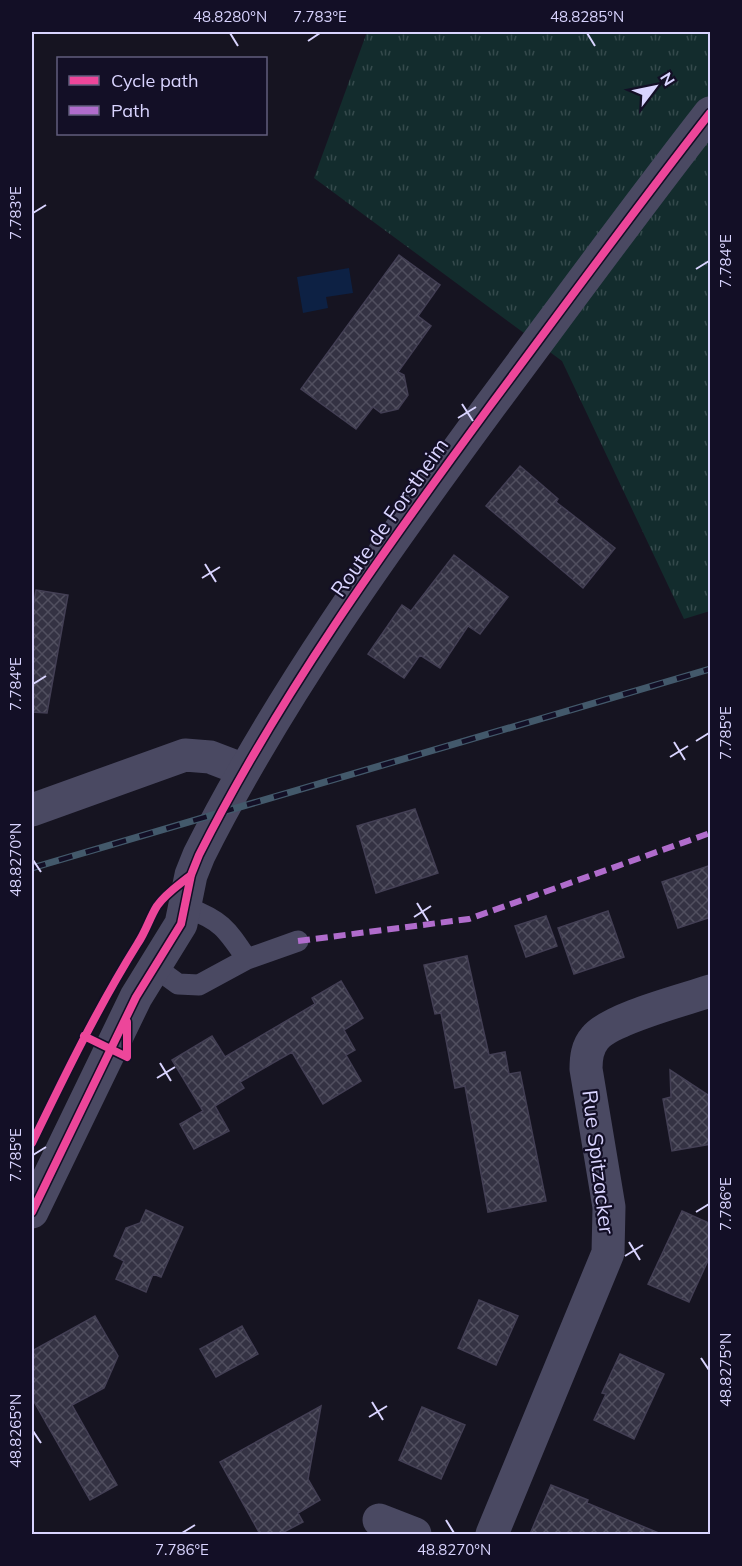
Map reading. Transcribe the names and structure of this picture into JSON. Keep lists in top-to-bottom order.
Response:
{
  "streets": {
    "street": ["Route de Forstheim", "Rue Spitzacker"]
  },
  "legend": ["Cycle path", "Path"],
  "north": "top right",
  "coordinates": [
    "48.8280°N",
    "7.783°E",
    "48.8285°N",
    "7.784°E",
    "7.785°E",
    "48.8270°N",
    "7.786°E",
    "48.8275°N",
    "48.8265°N"
  ]
}
